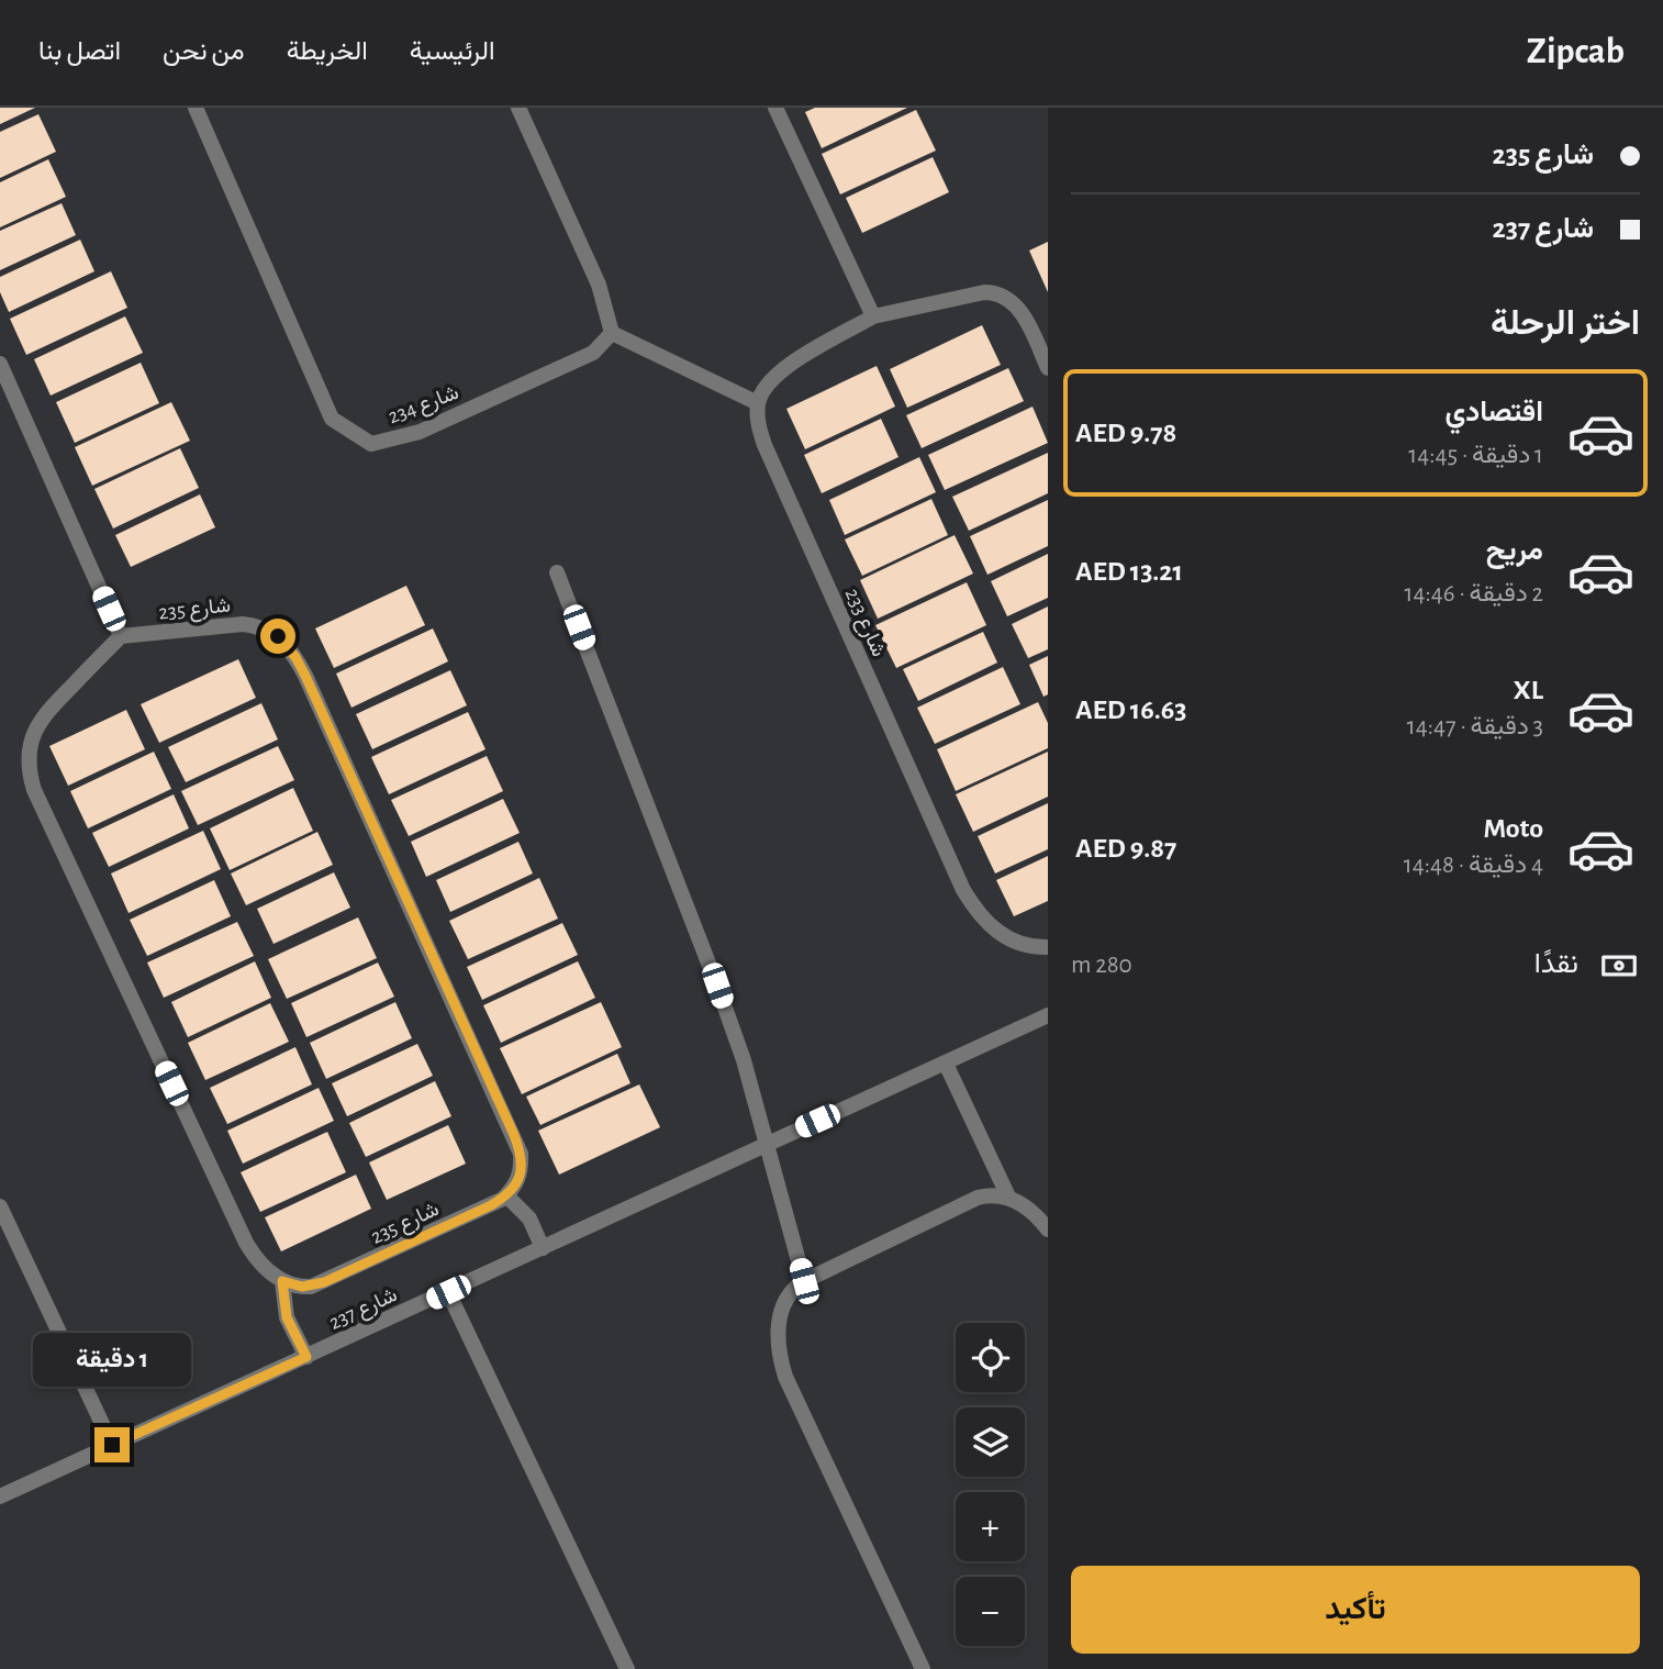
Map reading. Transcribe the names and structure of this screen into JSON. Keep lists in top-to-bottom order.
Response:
{
  "streets": {
    "street": [
      "شارع 234",
      "شارع 235",
      "شارع 233",
      "شارع 237"
    ]
  },
  "page": {
    "header": "Zipcab",
    "nav": [
      "الرئيسية",
      "الخريطة",
      "من نحن",
      "اتصل بنا"
    ],
    "banner": ["شارع 235", "شارع 237"],
    "heading": "اختر الرحلة",
    "list": [
      {
        "name": "اقتصادي",
        "note": "1 دقيقة · 14:45",
        "value": "AED 9.78"
      },
      {
        "name": "مريح",
        "note": "2 دقيقة · 14:46",
        "value": "AED 13.21"
      },
      {
        "name": "XL",
        "note": "3 دقيقة · 14:47",
        "value": "AED 16.63"
      },
      {
        "name": "Moto",
        "note": "4 دقيقة · 14:48",
        "value": "AED 9.87"
      }
    ],
    "pay": ["نقدًا", "280 m"],
    "map_buttons": ["+", "−"],
    "bubble": "1 دقيقة",
    "buttons": "تأكيد"
  }
}
